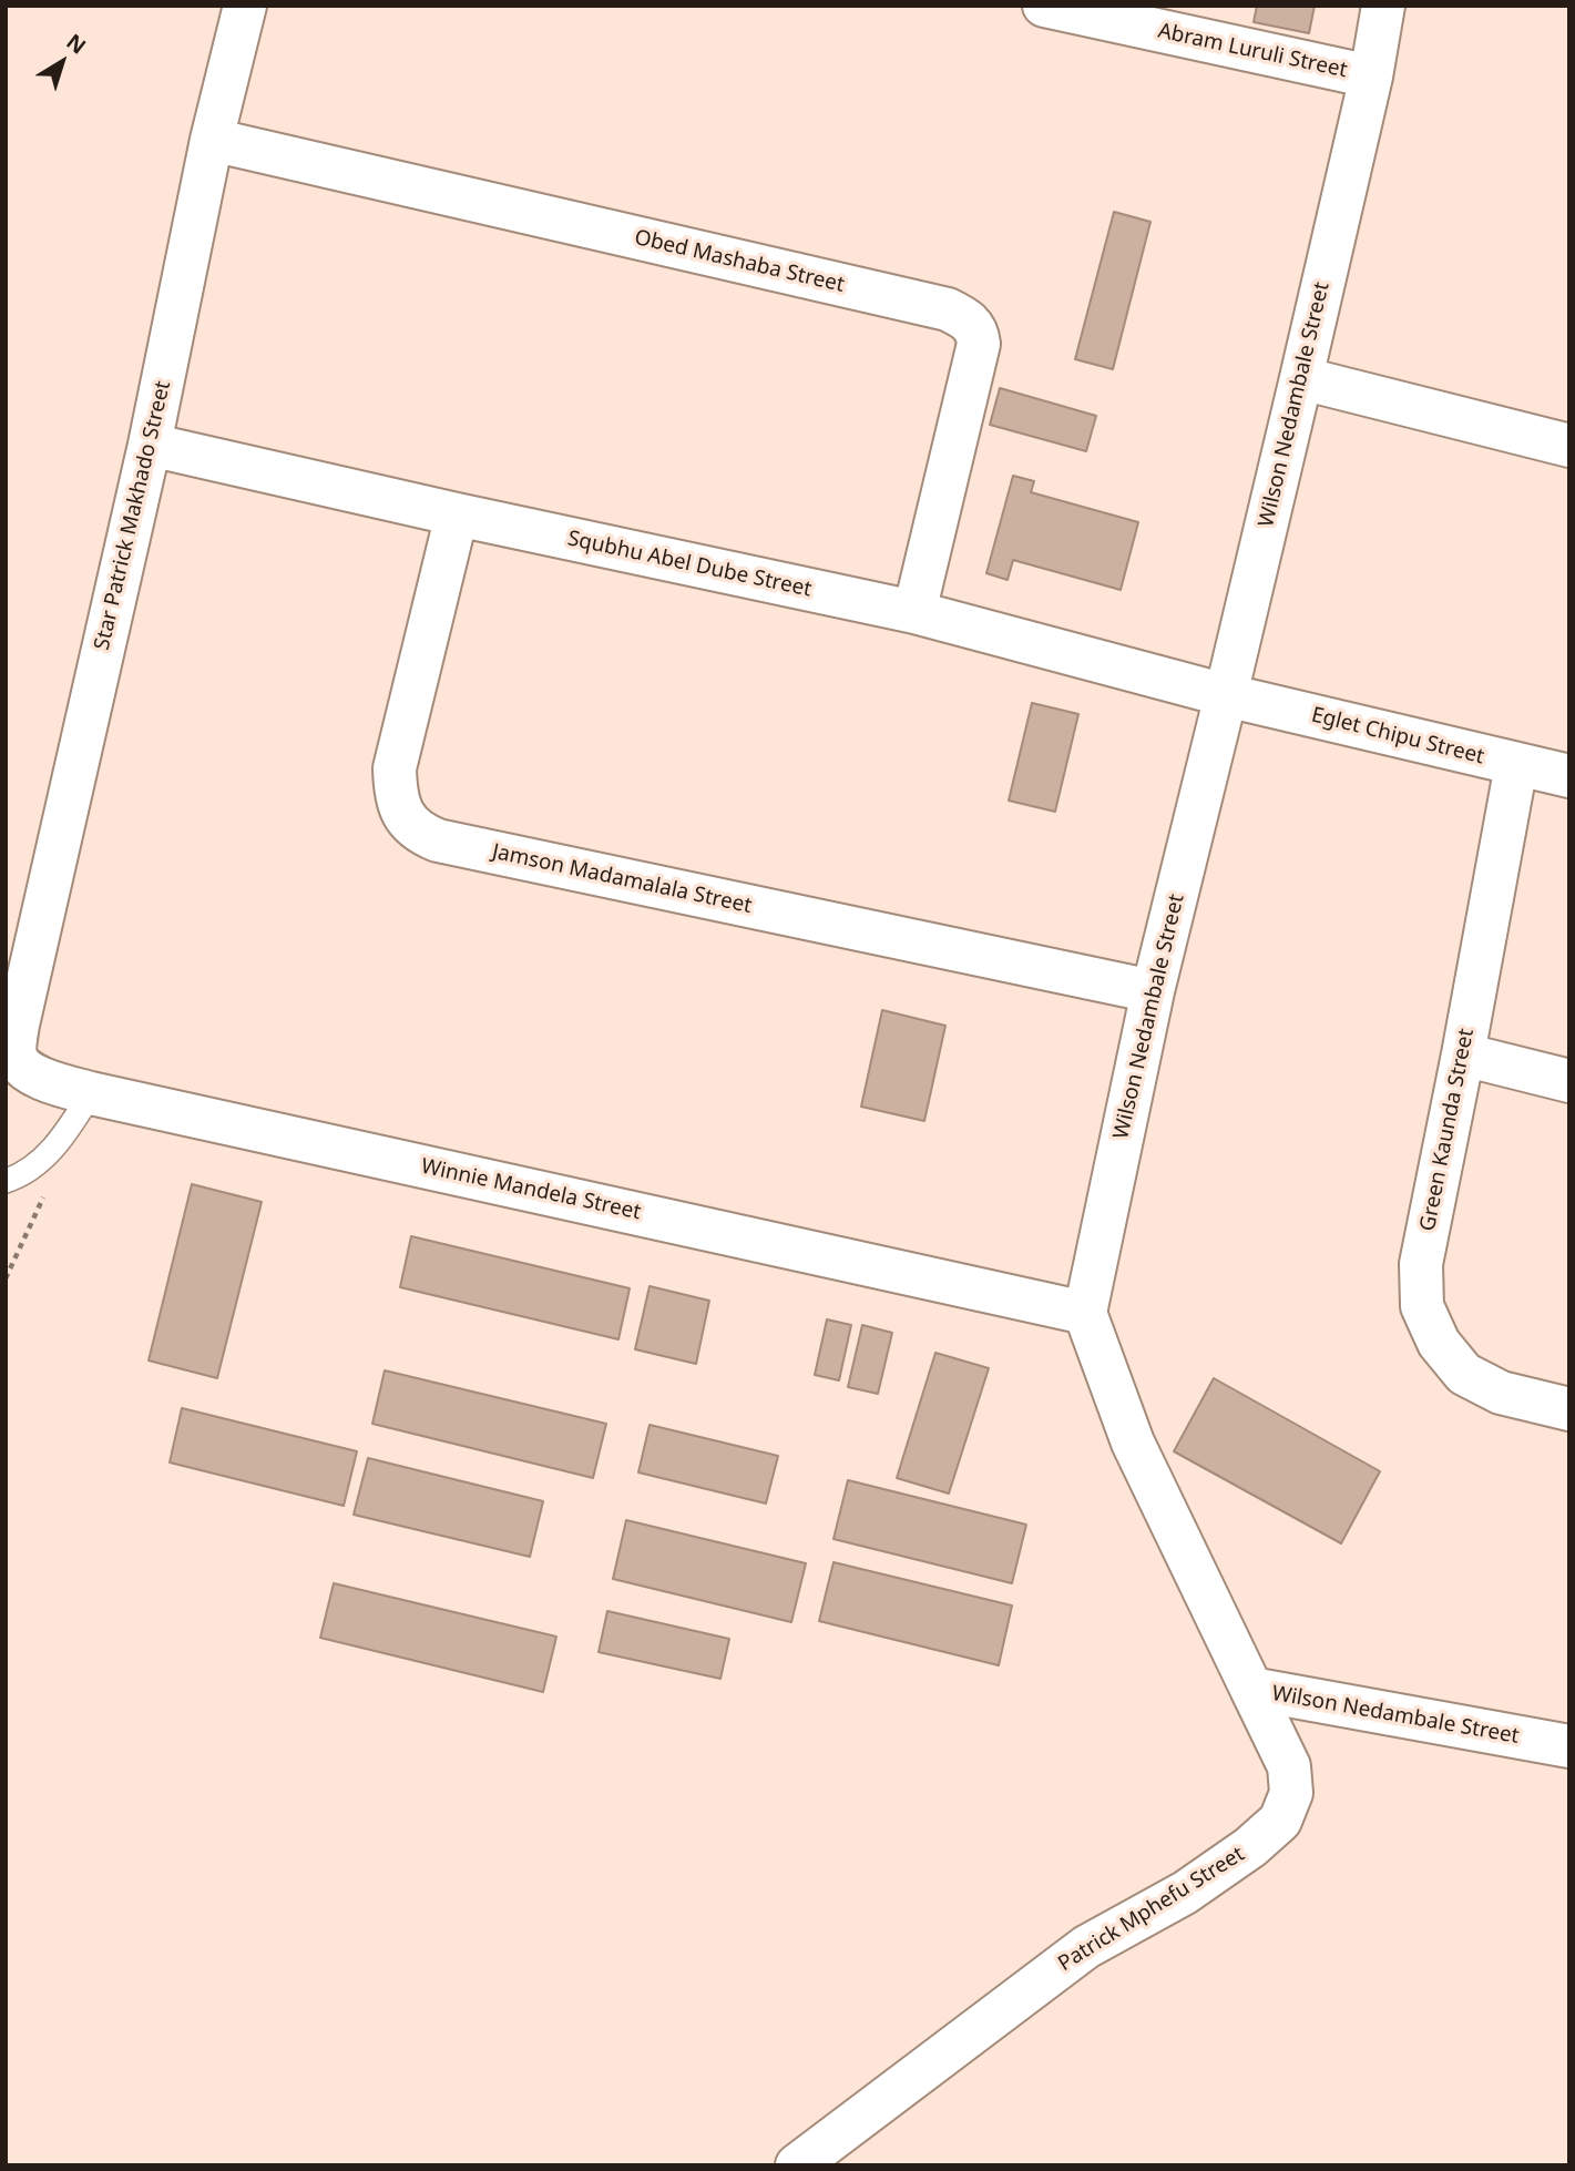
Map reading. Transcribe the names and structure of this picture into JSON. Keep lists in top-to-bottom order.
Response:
{
  "streets": {
    "street": [
      "Abram Luruli Street",
      "Obed Mashaba Street",
      "Wilson Nedambale Street",
      "Star Patrick Makhado Street",
      "Squbhu Abel Dube Street",
      "Eglet Chipu Street",
      "Jamson Madamalala Street",
      "Green Kaunda Street",
      "Winnie Mandela Street",
      "Patrick Mphefu Street"
    ]
  },
  "crossings": [
    ["Abram Luruli Street", "Wilson Nedambale Street"],
    ["Obed Mashaba Street", "Star Patrick Makhado Street"],
    ["Obed Mashaba Street", "Squbhu Abel Dube Street"],
    ["Wilson Nedambale Street", "Squbhu Abel Dube Street"],
    ["Wilson Nedambale Street", "Eglet Chipu Street"],
    ["Wilson Nedambale Street", "Jamson Madamalala Street"],
    ["Wilson Nedambale Street", "Winnie Mandela Street"],
    ["Wilson Nedambale Street", "Patrick Mphefu Street"],
    ["Star Patrick Makhado Street", "Squbhu Abel Dube Street"],
    ["Star Patrick Makhado Street", "Winnie Mandela Street"],
    ["Squbhu Abel Dube Street", "Eglet Chipu Street"],
    ["Squbhu Abel Dube Street", "Jamson Madamalala Street"],
    ["Eglet Chipu Street", "Green Kaunda Street"]
  ],
  "north": "top right"
}
